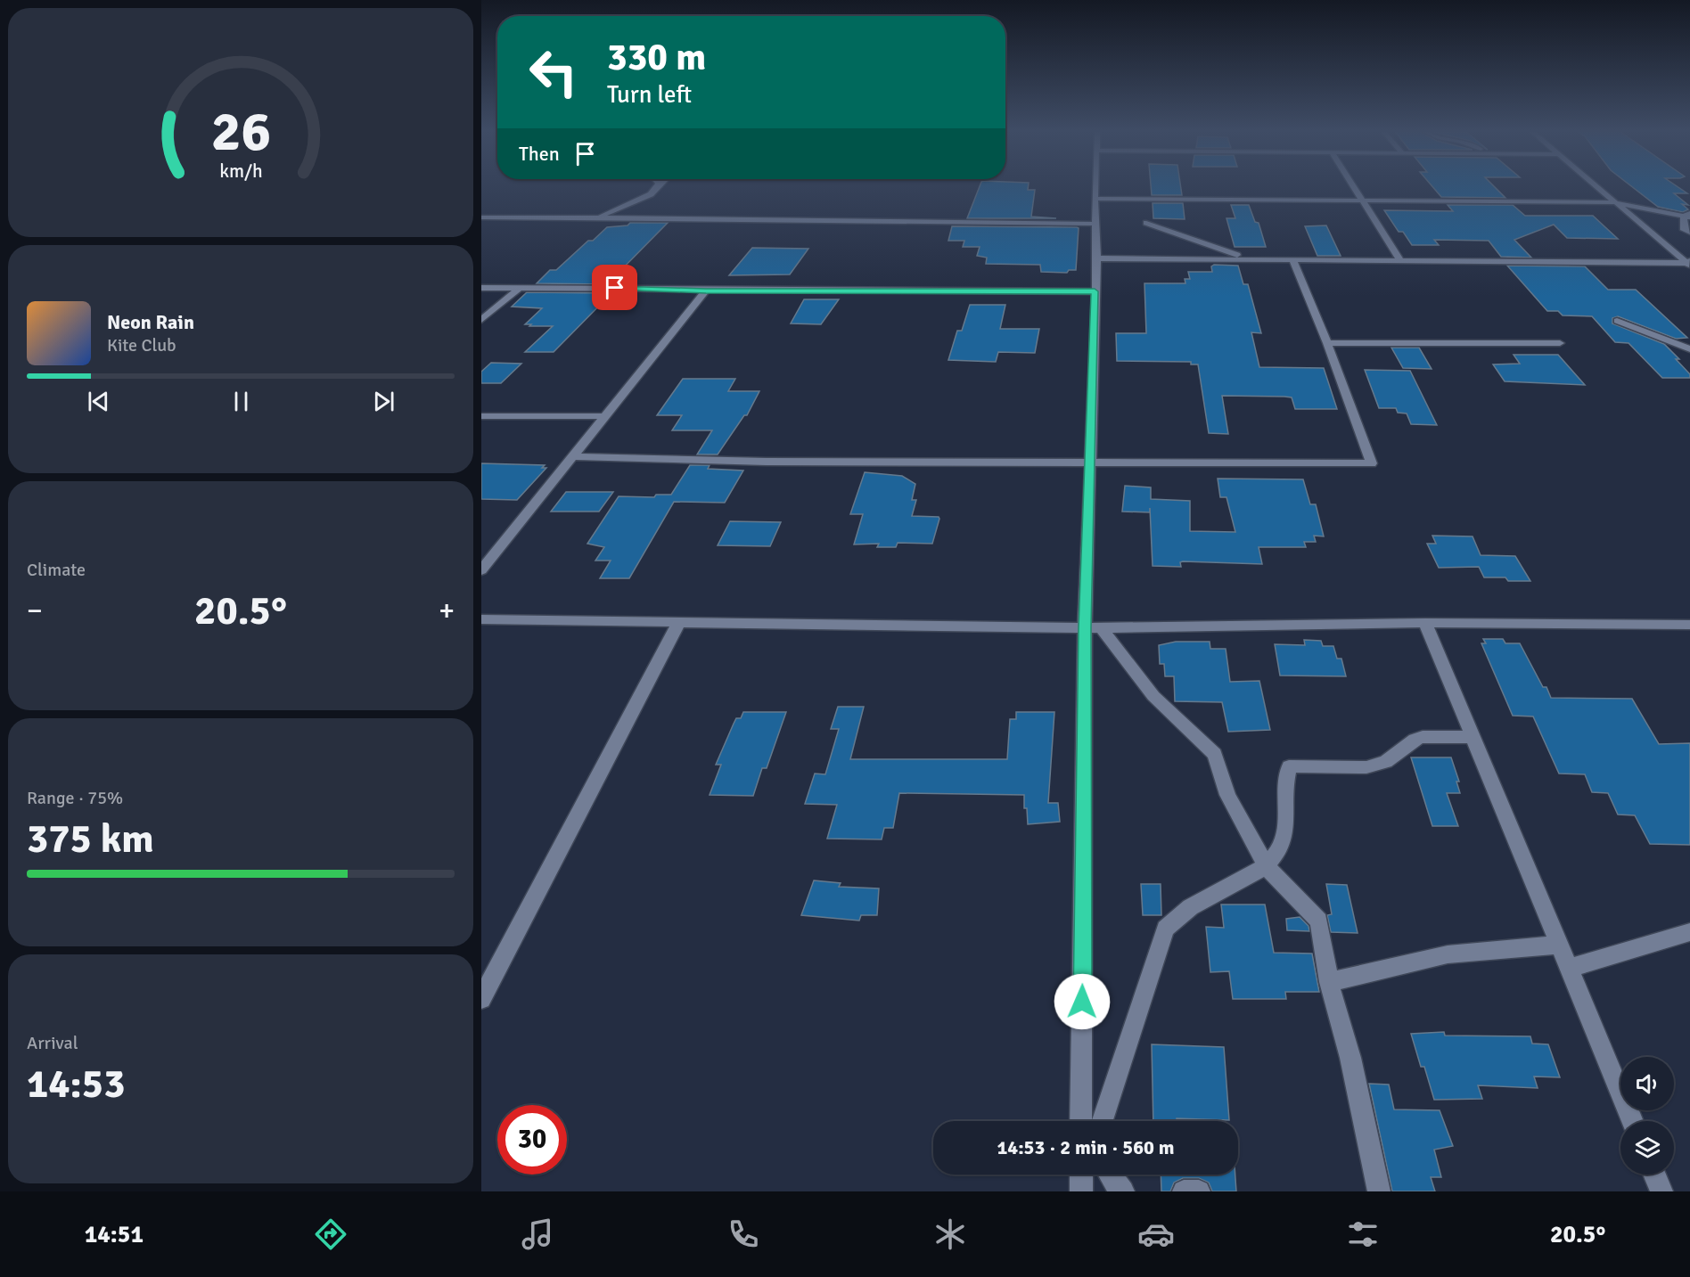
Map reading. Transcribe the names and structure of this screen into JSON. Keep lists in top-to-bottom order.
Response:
{
  "page": {
    "turn": ["330 m", "Turn left"],
    "then": "Then",
    "song": ["Neon Rain", "Kite Club"],
    "tile": [
      "Climate",
      ["Range · 75%", "375 km"],
      ["Arrival", "14:53"]
    ],
    "heat": ["−", "20.5°", "+"],
    "limit": "30",
    "trip": "14:53 · 2 min · 560 m",
    "tabs": ["14:51", "20.5°"],
    "gauge": ["26", "km/h"]
  }
}
